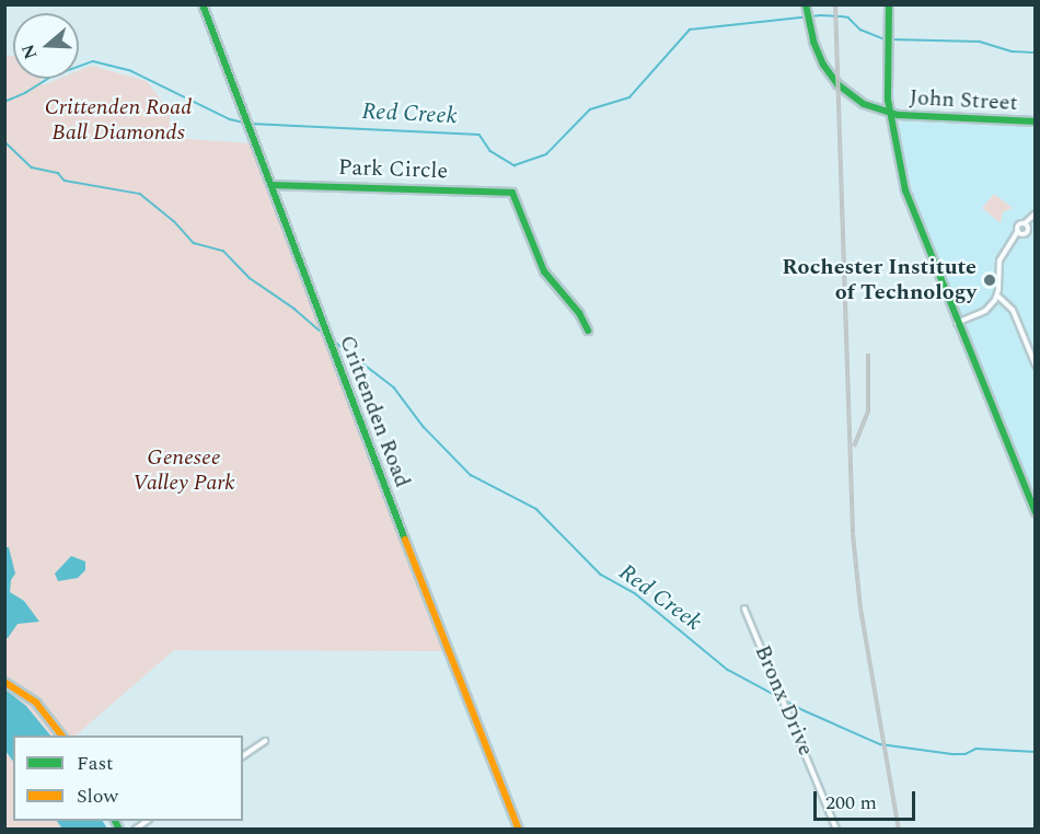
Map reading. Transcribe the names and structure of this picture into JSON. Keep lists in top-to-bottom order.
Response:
{
  "streets": {
    "street": [
      "John Street",
      "Park Circle",
      "Crittenden Road",
      "Bronx Drive"
    ]
  },
  "crossings": [
    ["Park Circle", "Crittenden Road"]
  ],
  "water": ["Red Creek"],
  "parks": ["Crittenden Road Ball Diamonds", "Genesee Valley Park"],
  "places": ["Rochester Institute of Technology"],
  "legend": ["Fast", "Slow"],
  "scale_bar": "200 m",
  "north": "left"
}
